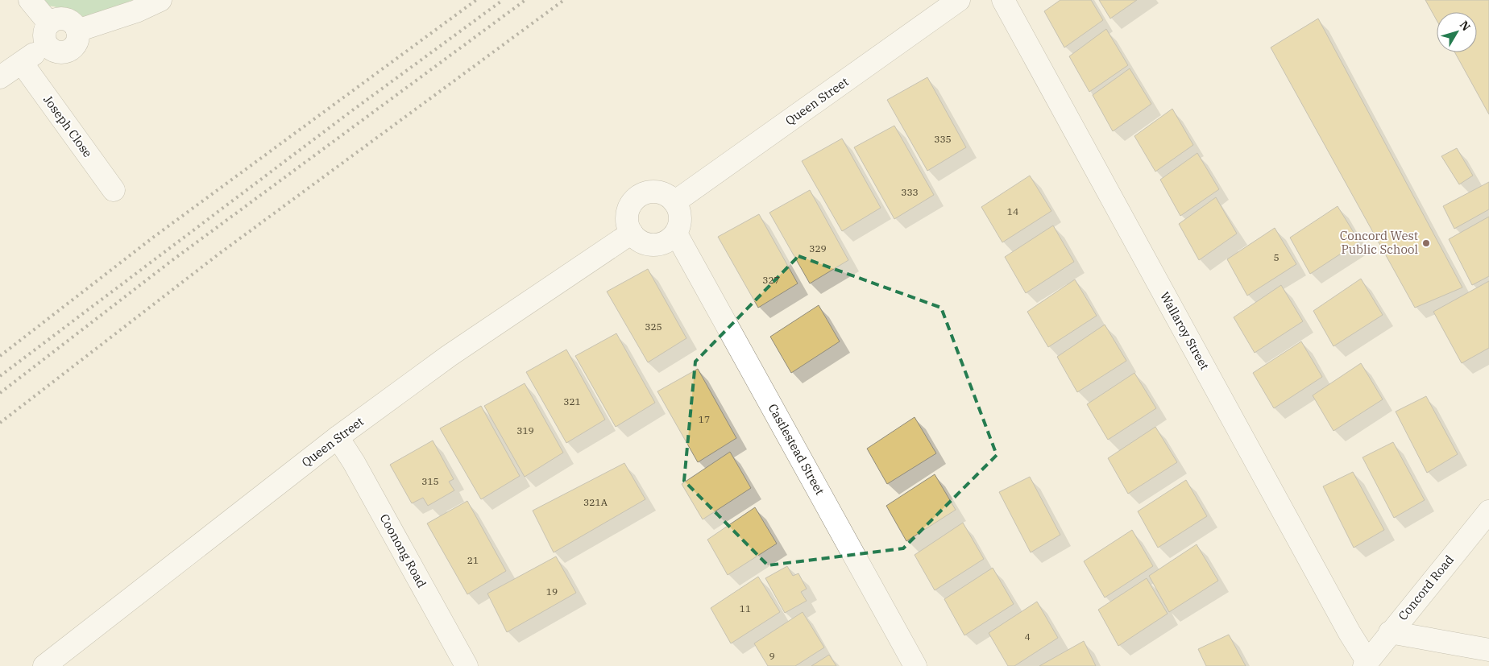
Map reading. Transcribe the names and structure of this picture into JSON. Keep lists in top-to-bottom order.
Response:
{
  "streets": {
    "street": [
      "Queen Street",
      "Joseph Close",
      "Wallaroy Street",
      "Castlestead Street",
      "Coonong Road",
      "Concord Road"
    ]
  },
  "crossings": [
    ["Queen Street", "Castlestead Street"],
    ["Queen Street", "Coonong Road"],
    ["Wallaroy Street", "Concord Road"]
  ],
  "places": ["Concord West Public School"],
  "house_numbers": [
    "335",
    "333",
    "14",
    "329",
    "5",
    "327",
    "325",
    "321",
    "17",
    "319",
    "315",
    "321A",
    "21",
    "19",
    "11",
    "4",
    "9"
  ],
  "north": "top right"
}
